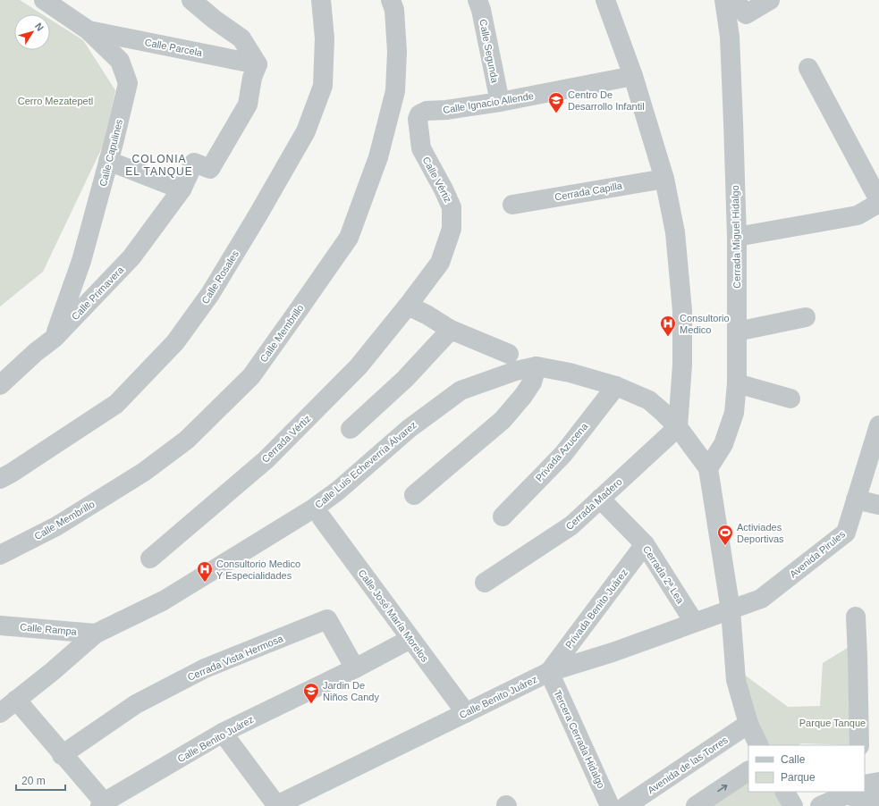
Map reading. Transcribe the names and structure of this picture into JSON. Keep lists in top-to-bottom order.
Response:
{
  "streets": {
    "street": [
      "Calle Parcela",
      "Calle Segunda",
      "Calle Ignacio Allende",
      "Calle Capulines",
      "Calle Vértiz",
      "Cerrada Capilla",
      "Cerrada Miguel Hidalgo",
      "Calle Rosales",
      "Calle Primavera",
      "Calle Membrillo",
      "Cerrada Vértiz",
      "Privada Azucena",
      "Calle Luis Echeverría Álvarez",
      "Cerrada Madero",
      "Avenida Pirules",
      "Cerrada 2ª Lea",
      "Privada Benito Juárez",
      "Calle José María Morelos",
      "Calle Rampa",
      "Cerrada Vista Hermosa",
      "Calle Benito Juárez",
      "Tercera Cerrada Hidalgo",
      "Avenida de las Torres"
    ]
  },
  "crossings": [
    ["Calle Parcela", "Calle Capulines"],
    ["Calle Parcela", "Calle Primavera"],
    ["Calle Segunda", "Calle Ignacio Allende"],
    ["Calle Ignacio Allende", "Calle Vértiz"],
    ["Calle Capulines", "Calle Primavera"],
    ["Calle Vértiz", "Cerrada Vértiz"],
    ["Cerrada Miguel Hidalgo", "Calle Luis Echeverría Álvarez"],
    ["Privada Azucena", "Calle Luis Echeverría Álvarez"],
    ["Calle Luis Echeverría Álvarez", "Cerrada Madero"],
    ["Calle Luis Echeverría Álvarez", "Calle Rampa"],
    ["Cerrada Madero", "Cerrada 2ª Lea"],
    ["Avenida Pirules", "Calle Benito Juárez"],
    ["Cerrada 2ª Lea", "Privada Benito Juárez"],
    ["Cerrada 2ª Lea", "Calle Benito Juárez"],
    ["Privada Benito Juárez", "Calle Benito Juárez"],
    ["Privada Benito Juárez", "Tercera Cerrada Hidalgo"],
    ["Calle José María Morelos", "Calle Benito Juárez"],
    ["Cerrada Vista Hermosa", "Calle Benito Juárez"],
    ["Calle Benito Juárez", "Tercera Cerrada Hidalgo"]
  ],
  "districts": ["COLONIA EL TANQUE"],
  "parks": ["Cerro Mezatepetl", "Parque Tanque"],
  "places": {
    "school or university": ["Centro De Desarrollo Infantil", "Jardin De Niños Candy"],
    "hospital": ["Consultorio Medico", "Consultorio Medico Y Especialidades"],
    "sports": ["Activiades Deportivas"]
  },
  "legend": ["Calle", "Parque"],
  "scale_bar": "20 m",
  "north": "top right"
}
